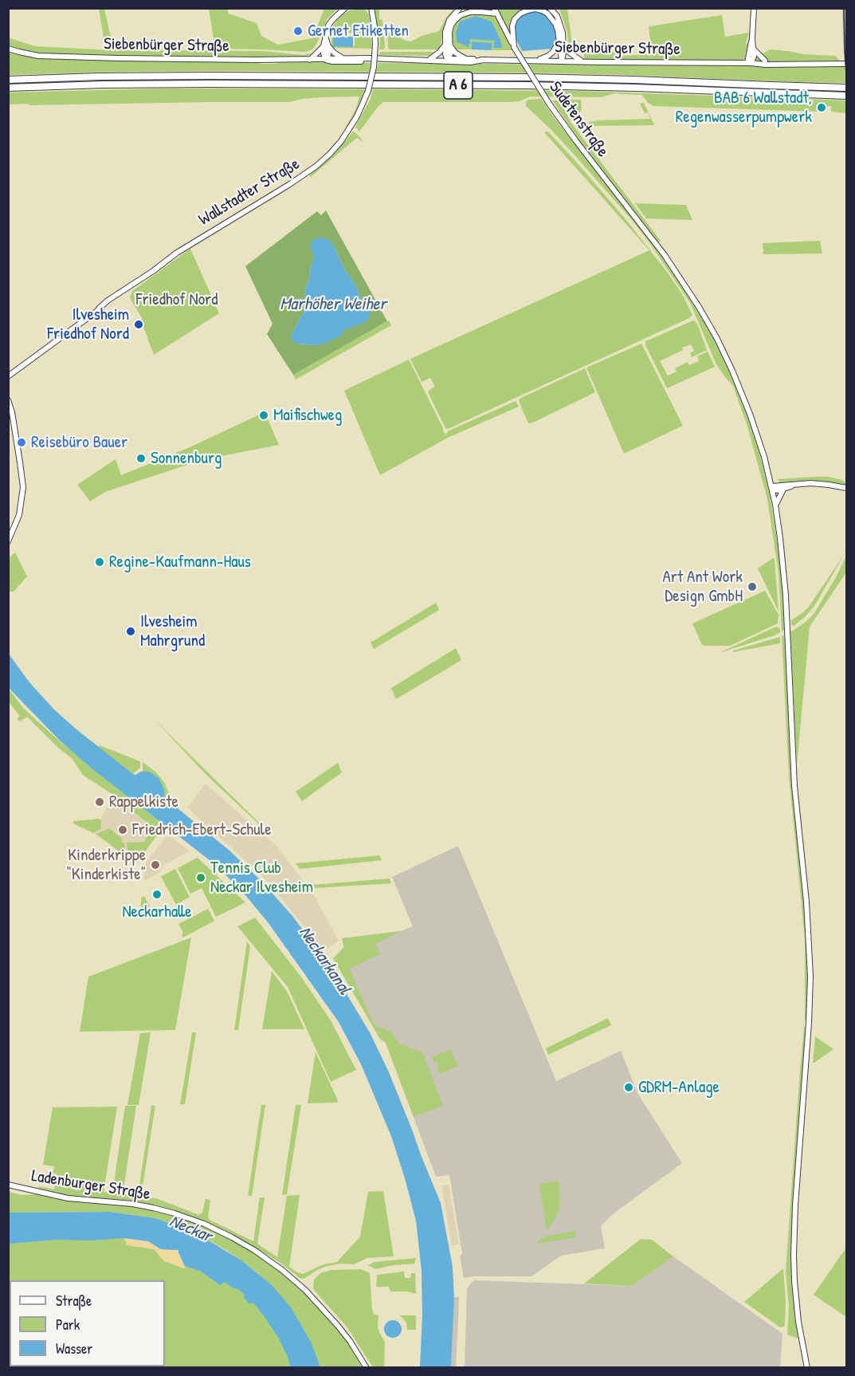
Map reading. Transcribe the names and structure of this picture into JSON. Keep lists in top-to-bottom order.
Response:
{
  "streets": {
    "highway": ["A 6"],
    "main road": [
      "Siebenbürger Straße",
      "Sudetenstraße",
      "Wallstadter Straße",
      "Ladenburger Straße"
    ]
  },
  "water": ["Marhöher Weiher", "Neckarkanal", "Neckar"],
  "parks": ["Friedhof Nord"],
  "places": [
    "Gernet Etiketten",
    "BAB 6 Wallstadt, Regenwasserpumpwerk",
    "Ilvesheim Friedhof Nord",
    "Maifischweg",
    "Reisebüro Bauer",
    "Sonnenburg",
    "Regine-Kaufmann-Haus",
    "Art Ant Work Design GmbH",
    "Ilvesheim Mahrgrund",
    "Rappelkiste",
    "Friedrich-Ebert-Schule",
    "Kinderkrippe \"Kinderkiste\"",
    "Tennis Club Neckar Ilvesheim",
    "Neckarhalle",
    "GDRM-Anlage"
  ],
  "legend": ["Straße", "Park", "Wasser"]
}
